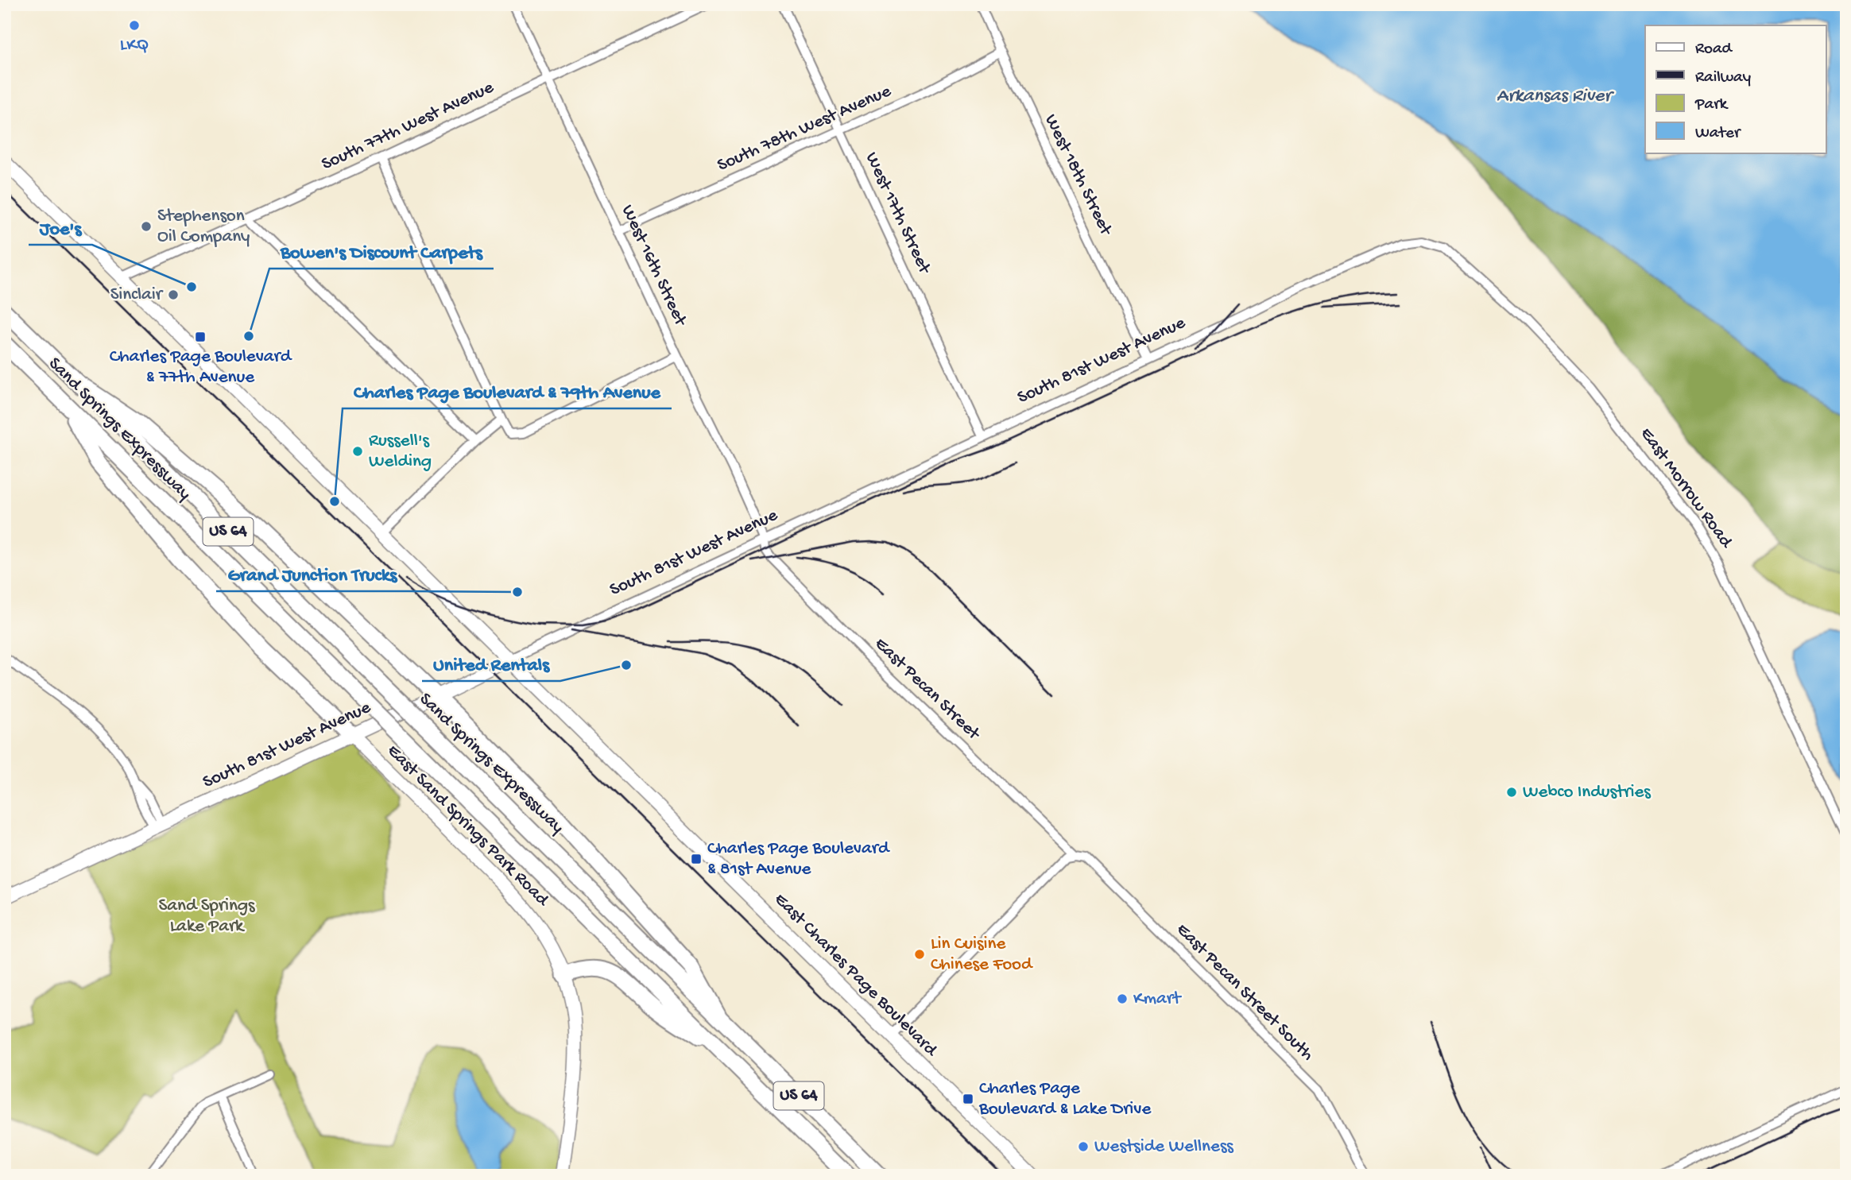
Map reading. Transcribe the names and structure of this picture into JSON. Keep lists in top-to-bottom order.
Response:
{
  "streets": {
    "highway": ["Sand Springs Expressway", "US 64"],
    "main road": ["South 81st West Avenue", "East Sand Springs Park Road", "East Charles Page Boulevard"],
    "street": [
      "South 77th West Avenue",
      "South 78th West Avenue",
      "West 18th Street",
      "West 17th Street",
      "West 16th Street",
      "East Morrow Road",
      "East Pecan Street",
      "East Pecan Street South"
    ]
  },
  "crossings": [
    ["South 77th West Avenue", "West 16th Street"],
    ["South 77th West Avenue", "East Charles Page Boulevard"],
    ["South 78th West Avenue", "West 18th Street"],
    ["South 78th West Avenue", "West 17th Street"],
    ["South 78th West Avenue", "West 16th Street"],
    ["West 18th Street", "South 81st West Avenue"],
    ["West 17th Street", "South 81st West Avenue"],
    ["West 16th Street", "South 81st West Avenue"],
    ["West 16th Street", "East Pecan Street"],
    ["South 81st West Avenue", "East Morrow Road"],
    ["South 81st West Avenue", "East Pecan Street"],
    ["South 81st West Avenue", "East Sand Springs Park Road"],
    ["South 81st West Avenue", "East Charles Page Boulevard"],
    ["East Pecan Street", "East Pecan Street South"]
  ],
  "water": ["Arkansas River"],
  "parks": ["Sand Springs Lake Park"],
  "places": {
    "other": [
      "LKQ",
      "Stephenson Oil Company",
      "Joe's",
      "Sinclair",
      "Bowen's Discount Carpets",
      "Russell's Welding",
      "Charles Page Boulevard & 79th Avenue",
      "Grand Junction Trucks",
      "United Rentals",
      "Webco Industries",
      "Lin Cuisine Chinese Food",
      "Kmart",
      "Westside Wellness"
    ],
    "transit": ["Charles Page Boulevard & 77th Avenue", "Charles Page Boulevard & 81st Avenue", "Charles Page Boulevard & Lake Drive"]
  },
  "legend": [
    "Road",
    "Railway",
    "Park",
    "Water"
  ]
}
